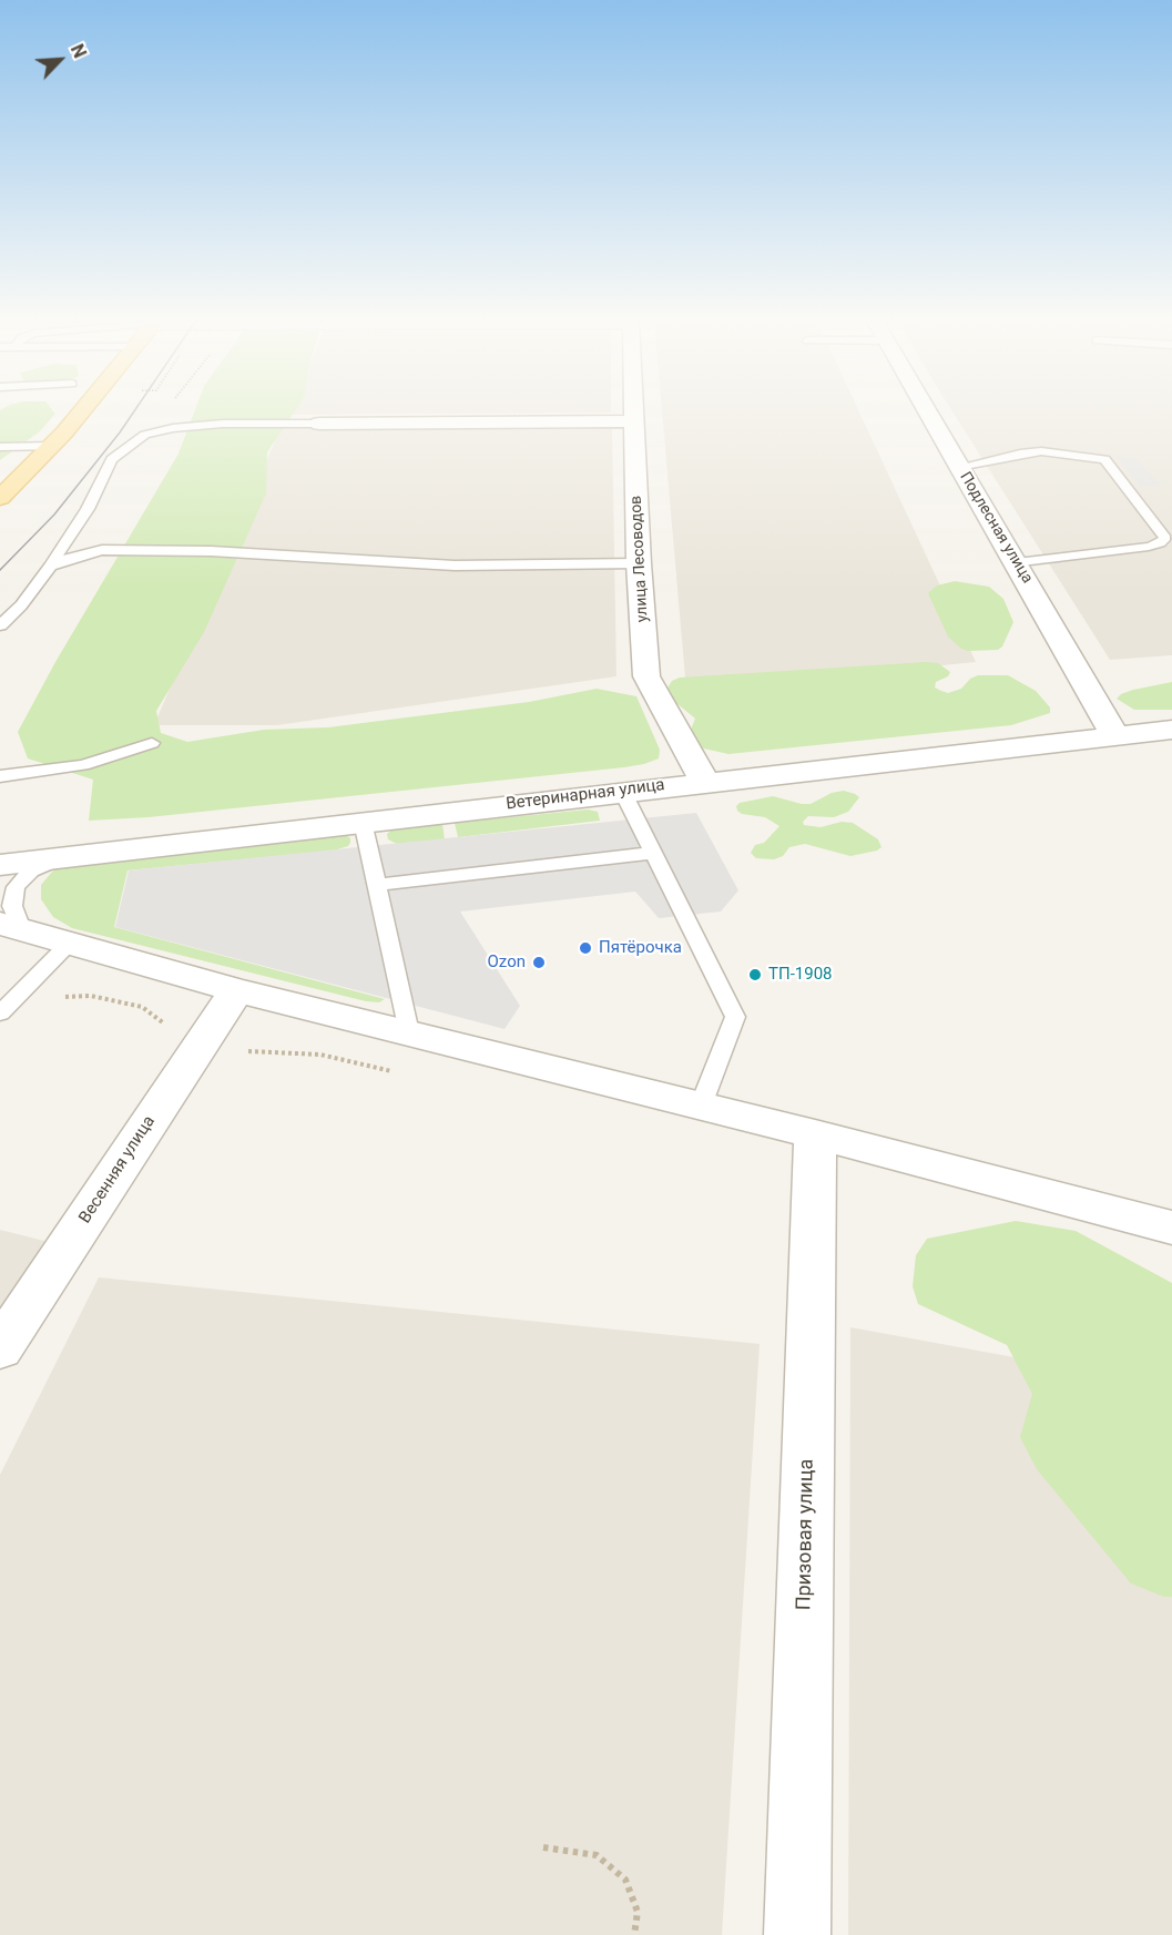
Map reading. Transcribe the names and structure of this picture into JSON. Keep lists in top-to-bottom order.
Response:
{
  "streets": {
    "street": [
      "Подлесная улица",
      "улица Лесоводов",
      "Ветеринарная улица",
      "Весенняя улица",
      "Призовая улица"
    ]
  },
  "crossings": [
    ["Подлесная улица", "Ветеринарная улица"],
    ["улица Лесоводов", "Ветеринарная улица"]
  ],
  "places": ["Пятёрочка", "Ozon", "ТП-1908"],
  "north": "top right"
}
